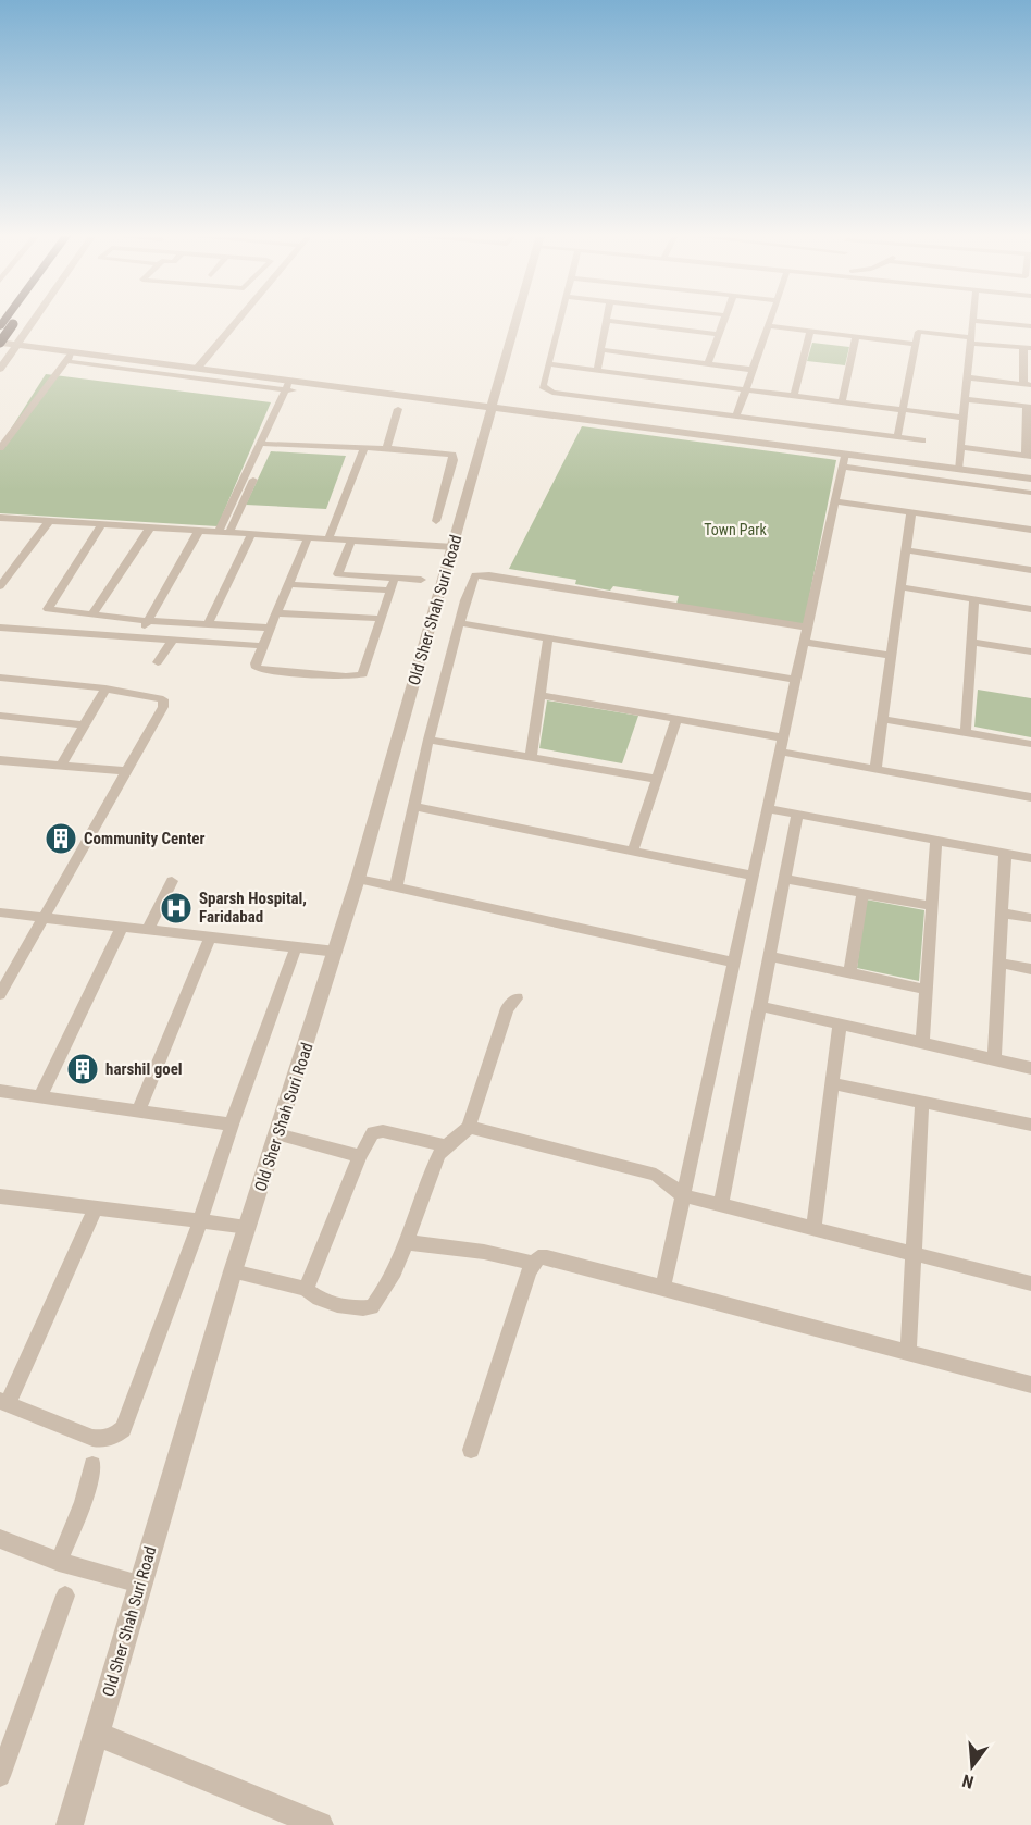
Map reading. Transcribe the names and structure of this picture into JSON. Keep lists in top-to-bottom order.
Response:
{
  "streets": {
    "street": ["Old Sher Shah Suri Road"]
  },
  "parks": ["Town Park"],
  "places": {
    "building": ["Community Center", "harshil goel"],
    "hospital": ["Sparsh Hospital, Faridabad"]
  },
  "north": "bottom"
}
